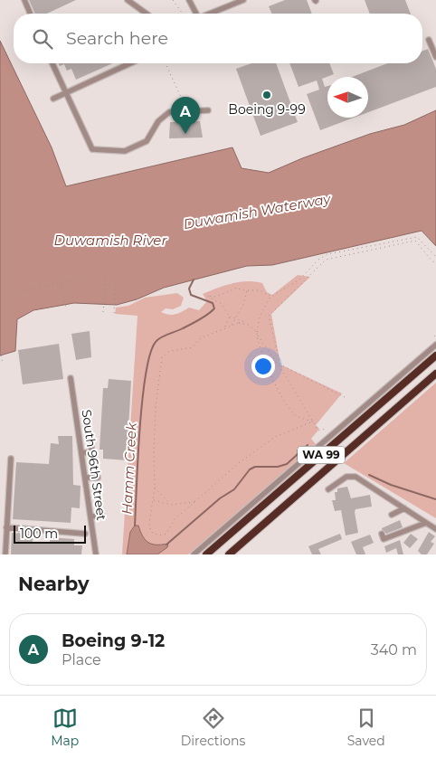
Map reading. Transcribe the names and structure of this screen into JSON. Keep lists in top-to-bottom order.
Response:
{
  "streets": {
    "highway": ["WA 99"],
    "street": ["South 96th Street"]
  },
  "water": ["Duwamish Waterway", "Duwamish River", "Hamm Creek"],
  "places": ["Boeing 9-99"],
  "scale_bar": "100 m",
  "north": "left",
  "page": {
    "search": "Search here",
    "pins": "A",
    "scale": "100 m",
    "heading": "Nearby",
    "list": [
      {
        "mark": "A",
        "name": "Boeing 9-12",
        "note": "Place",
        "value": "340 m"
      }
    ],
    "nav": ["Map", "Directions", "Saved"]
  }
}
